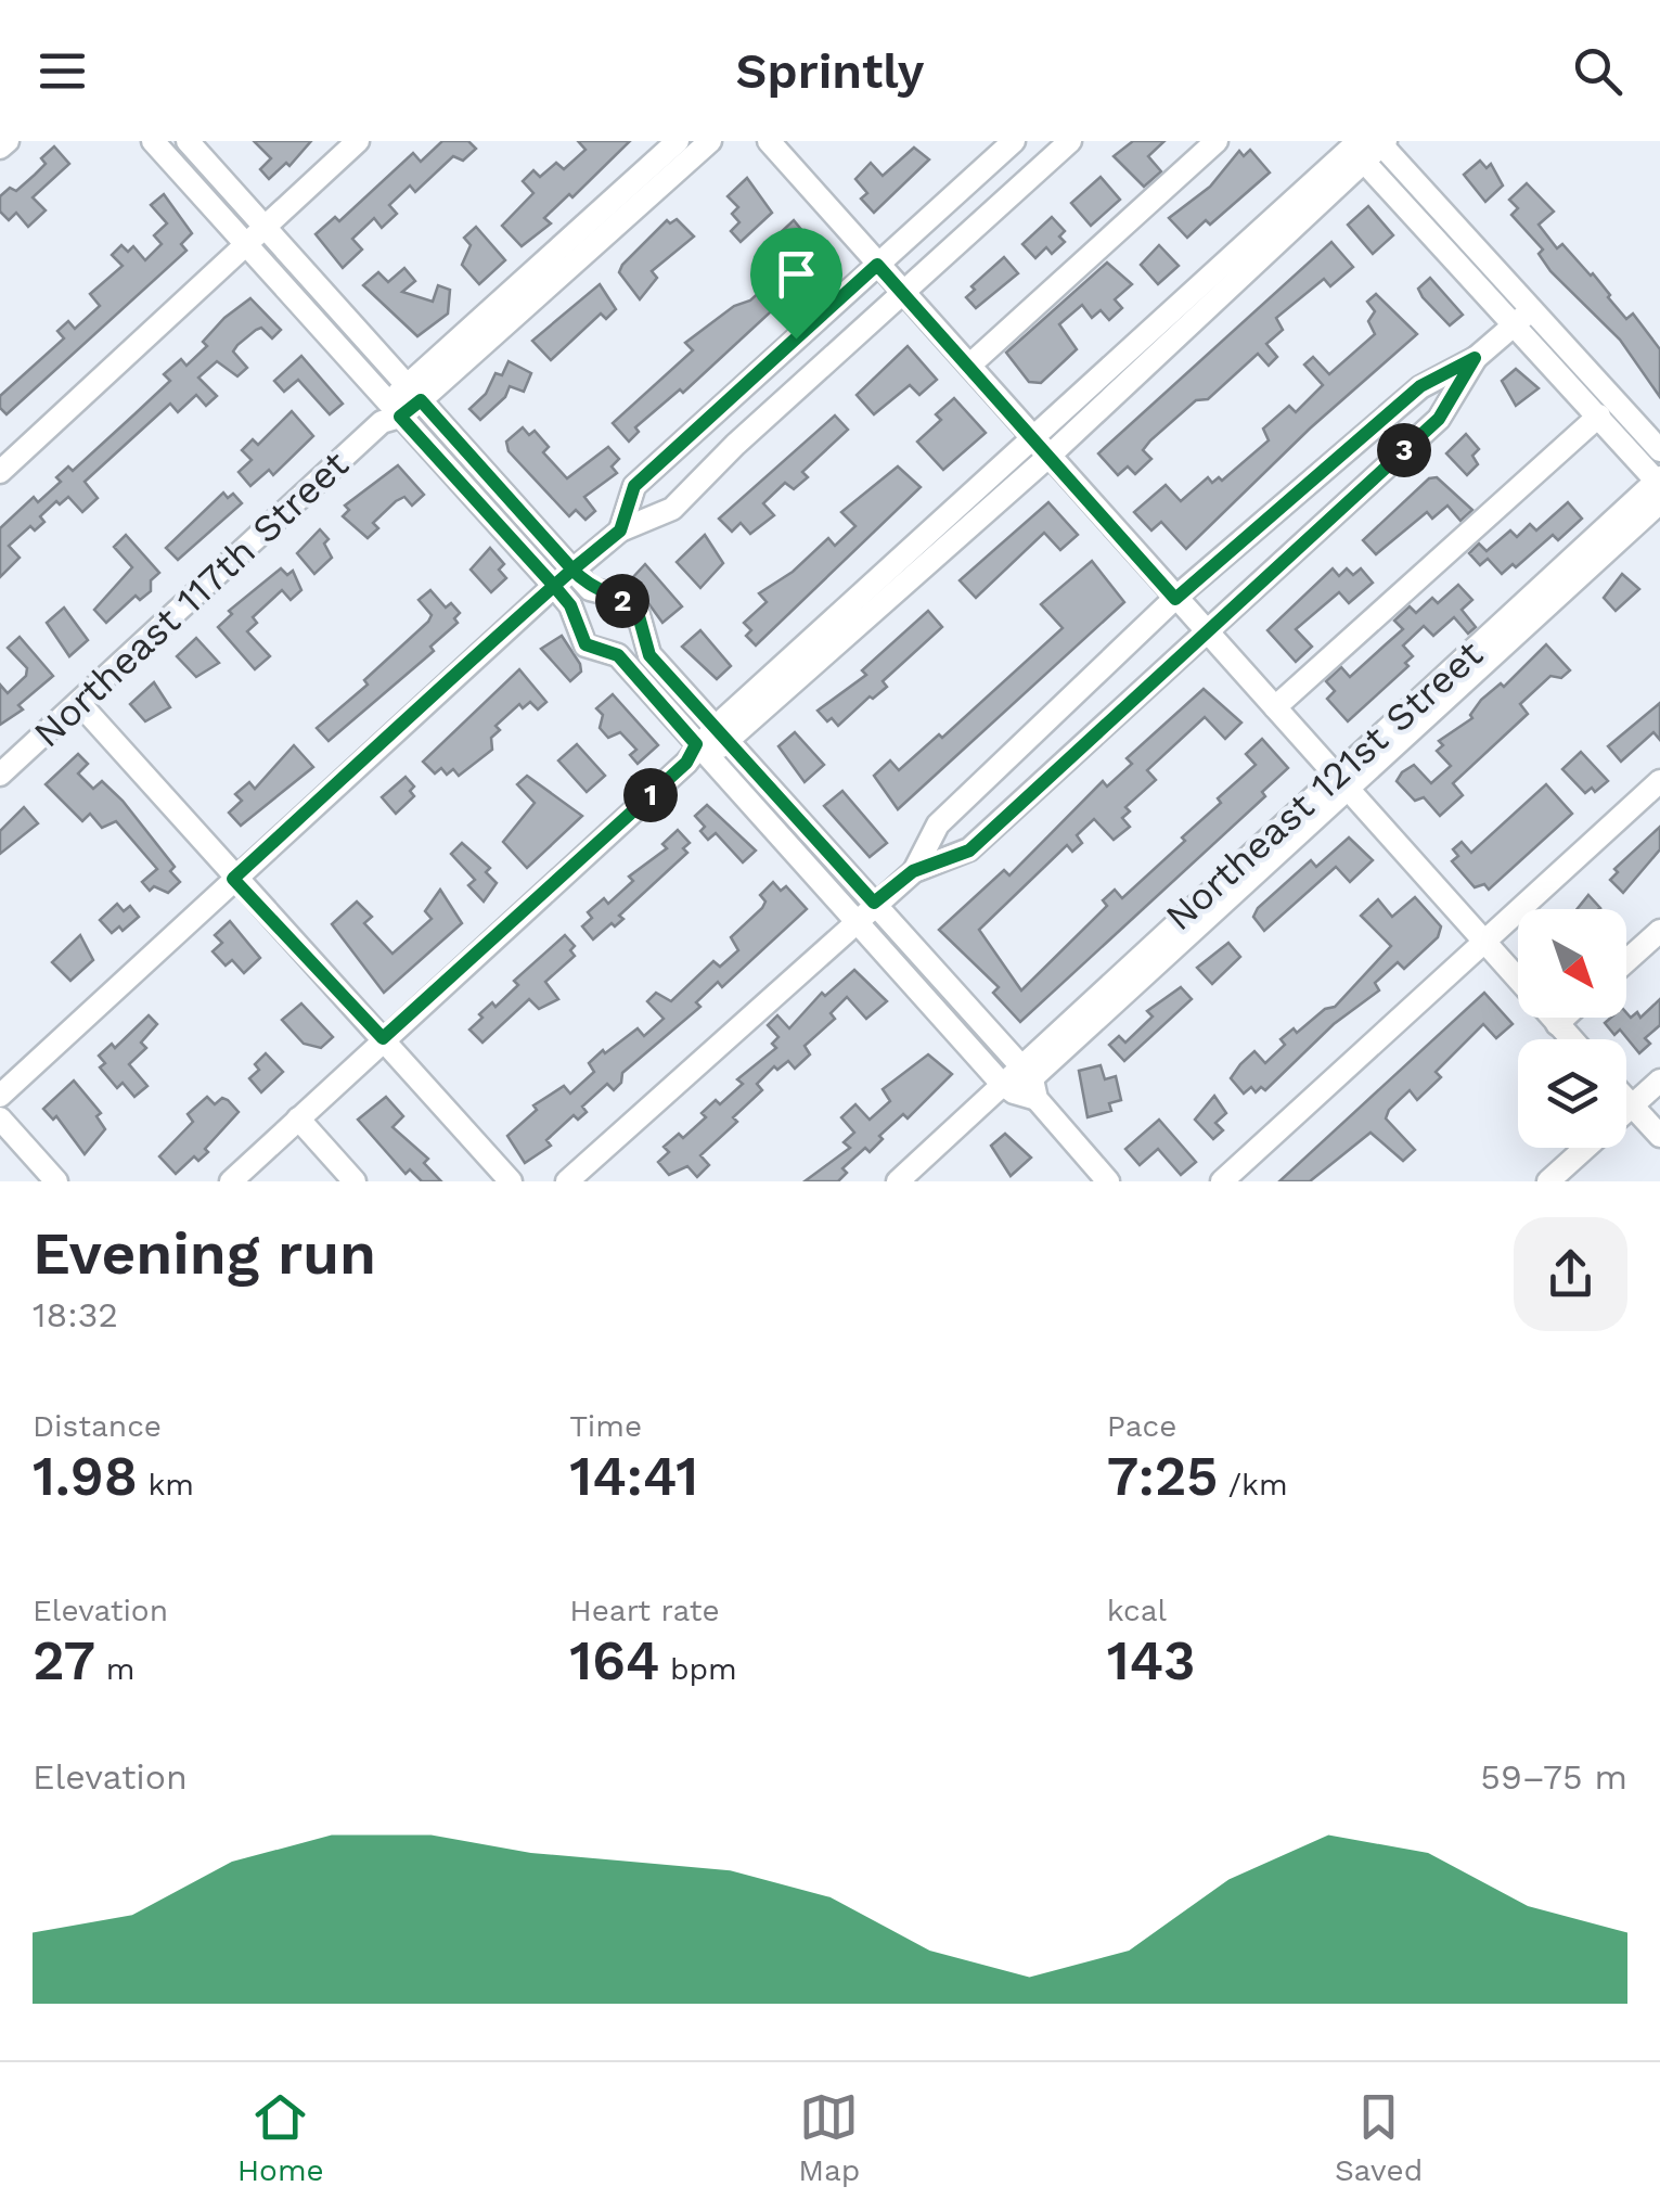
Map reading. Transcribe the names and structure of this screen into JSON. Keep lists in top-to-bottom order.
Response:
{
  "streets": {
    "street": ["Northeast 117th Street", "Northeast 121st Street"]
  },
  "north": "bottom right",
  "page": {
    "header": "Sprintly",
    "pins": ["3", "2", "1"],
    "heading": ["Evening run", "18:32"],
    "stats": [
      ["Distance", "1.98 km"],
      ["Time", "14:41"],
      ["Pace", "7:25 /km"],
      ["Elevation", "27 m"],
      ["Heart rate", "164 bpm"],
      ["kcal", "143"]
    ],
    "chart": ["Elevation", "59–75 m"],
    "tabs": ["Home", "Map", "Saved"]
  }
}
